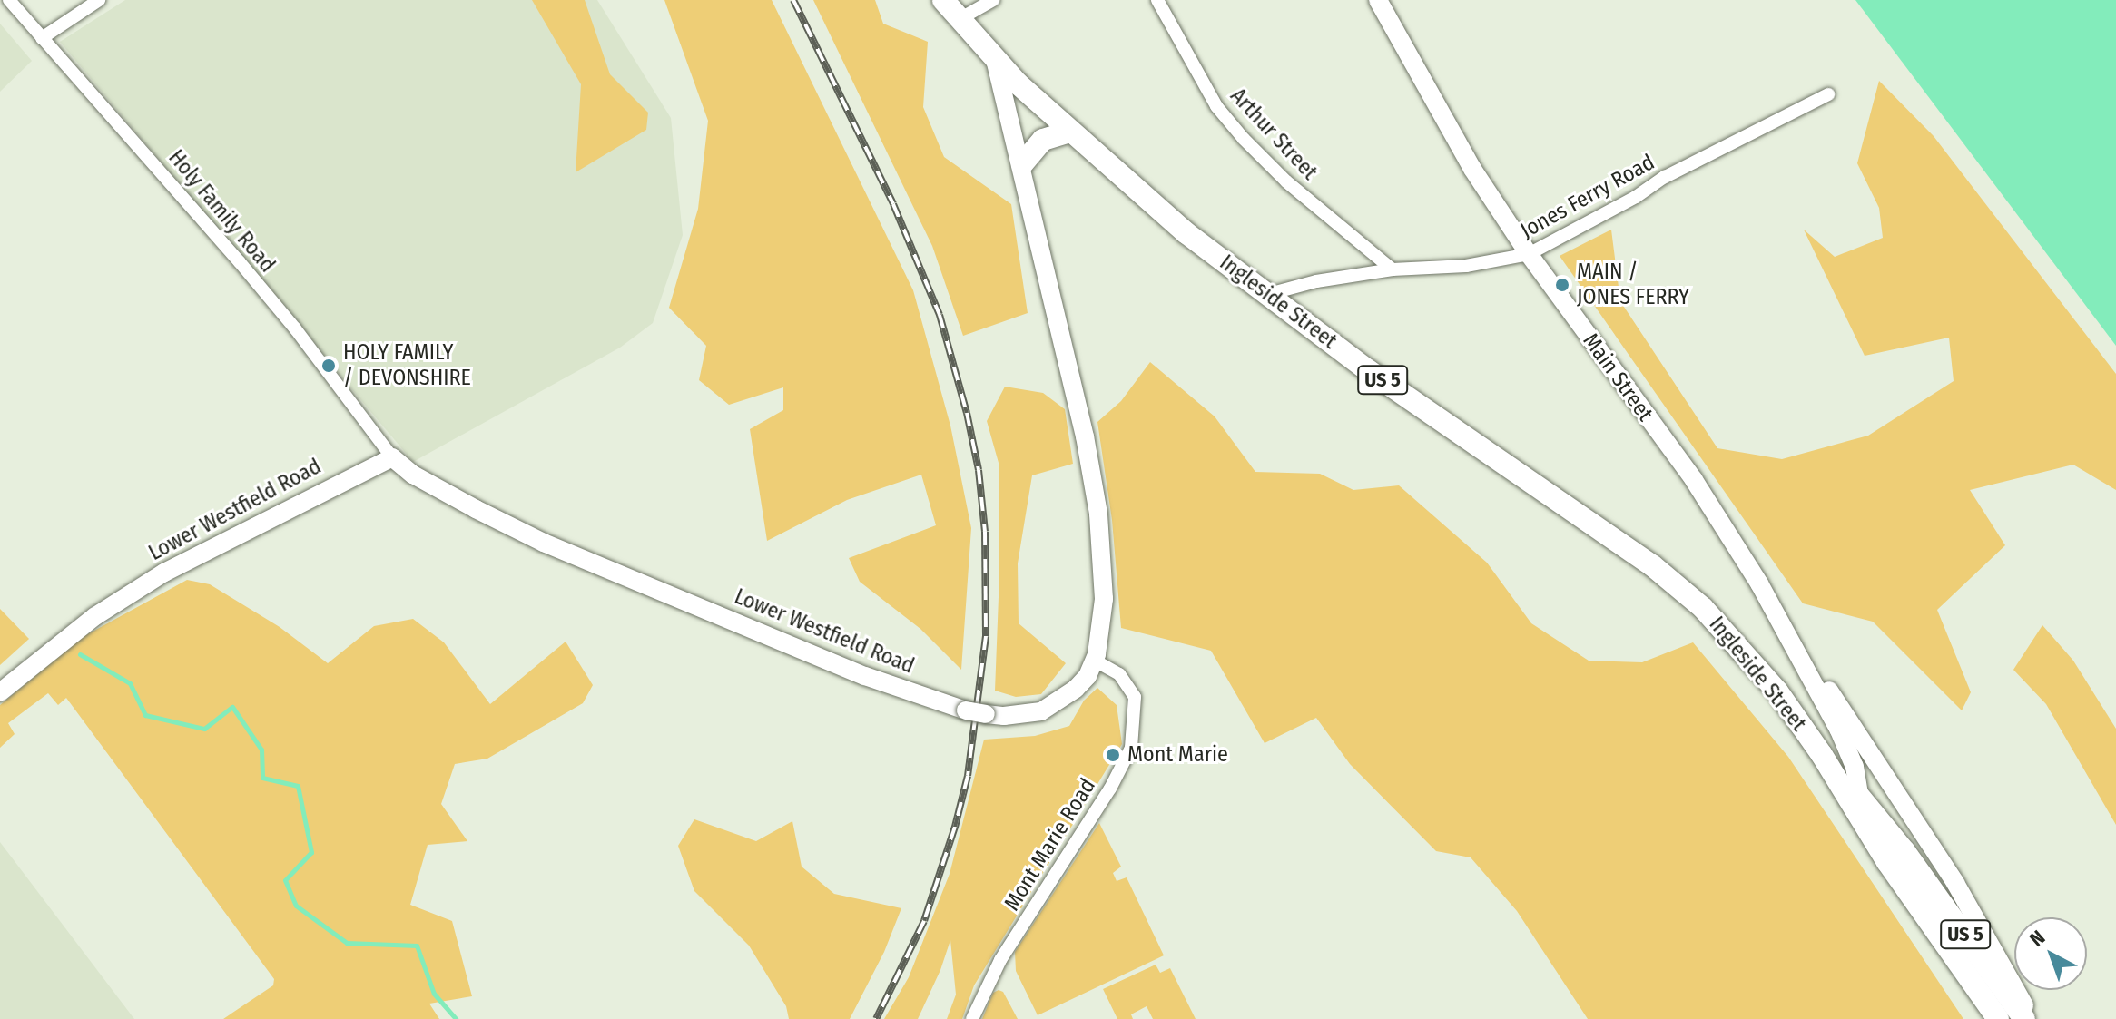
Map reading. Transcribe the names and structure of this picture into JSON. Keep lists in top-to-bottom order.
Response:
{
  "streets": {
    "main road": ["Ingleside Street", "US 5"],
    "street": [
      "Arthur Street",
      "Jones Ferry Road",
      "Holy Family Road",
      "Main Street",
      "Lower Westfield Road",
      "Mont Marie Road"
    ]
  },
  "crossings": [
    ["Arthur Street", "Jones Ferry Road"],
    ["Jones Ferry Road", "Ingleside Street"],
    ["Jones Ferry Road", "Main Street"],
    ["Holy Family Road", "Lower Westfield Road"],
    ["Ingleside Street", "Main Street"],
    ["Ingleside Street", "US 5"],
    ["Ingleside Street", "Lower Westfield Road"],
    ["Lower Westfield Road", "Mont Marie Road"]
  ],
  "places": ["MAIN / JONES FERRY", "HOLY FAMILY / DEVONSHIRE", "Mont Marie"],
  "north": "top left"
}
